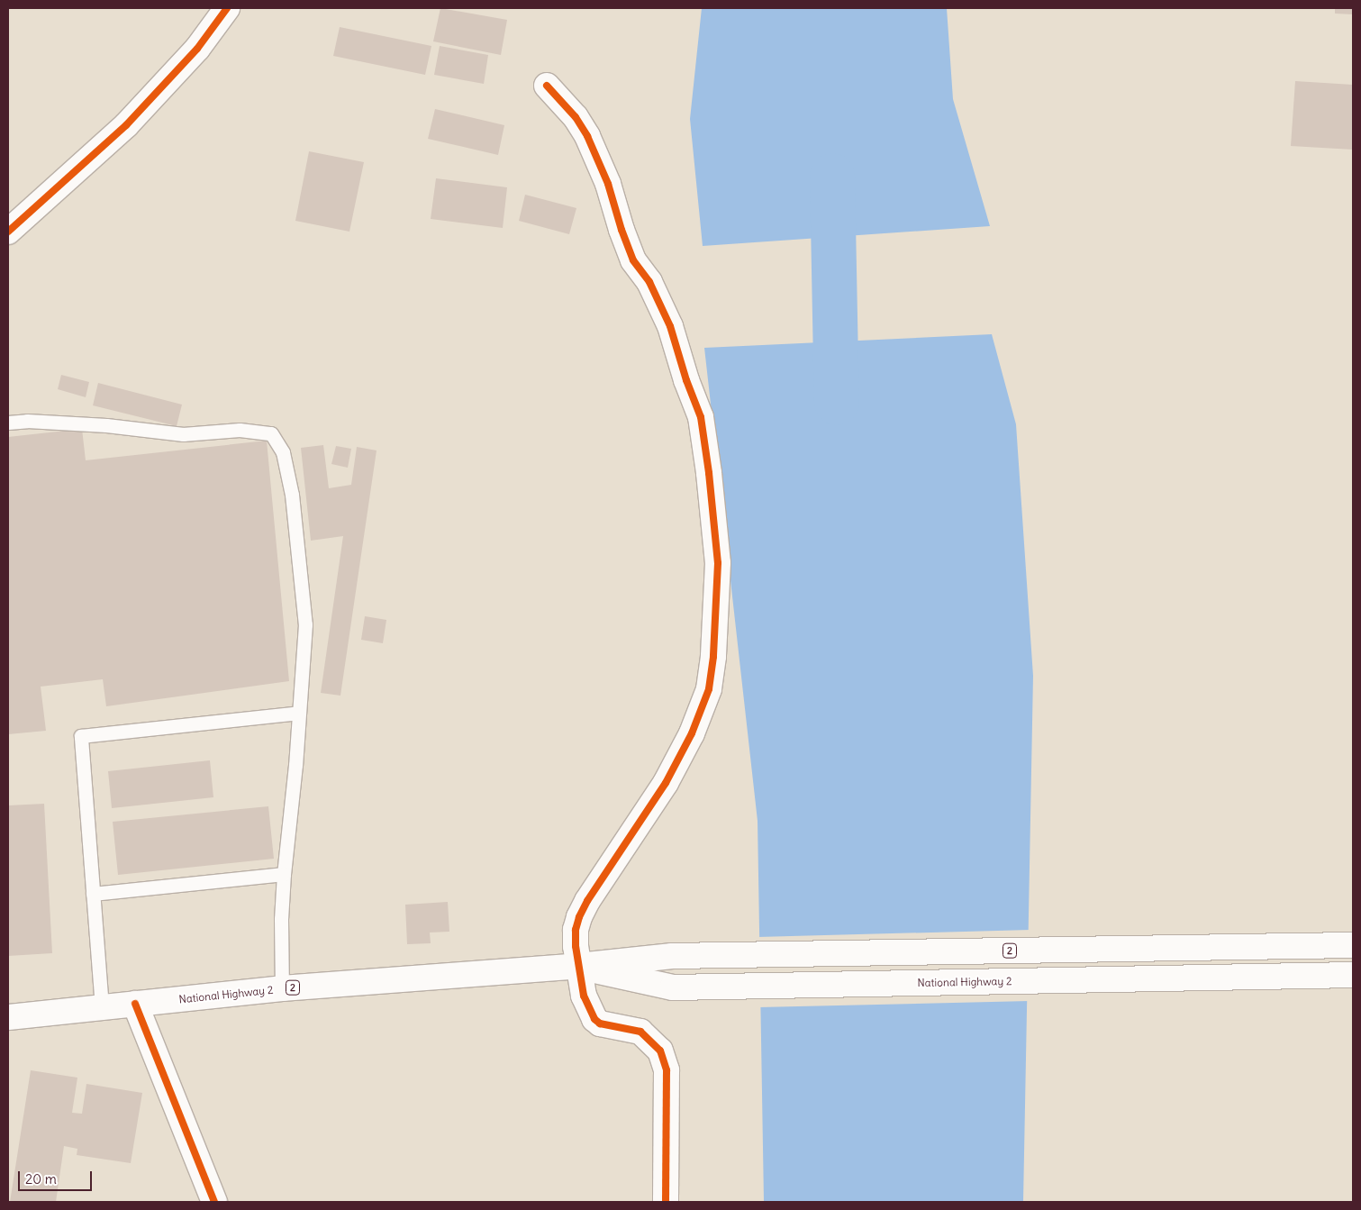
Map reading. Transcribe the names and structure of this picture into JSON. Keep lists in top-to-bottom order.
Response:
{
  "streets": {
    "main road": ["2", "National Highway 2"]
  },
  "scale_bar": "20 m"
}
